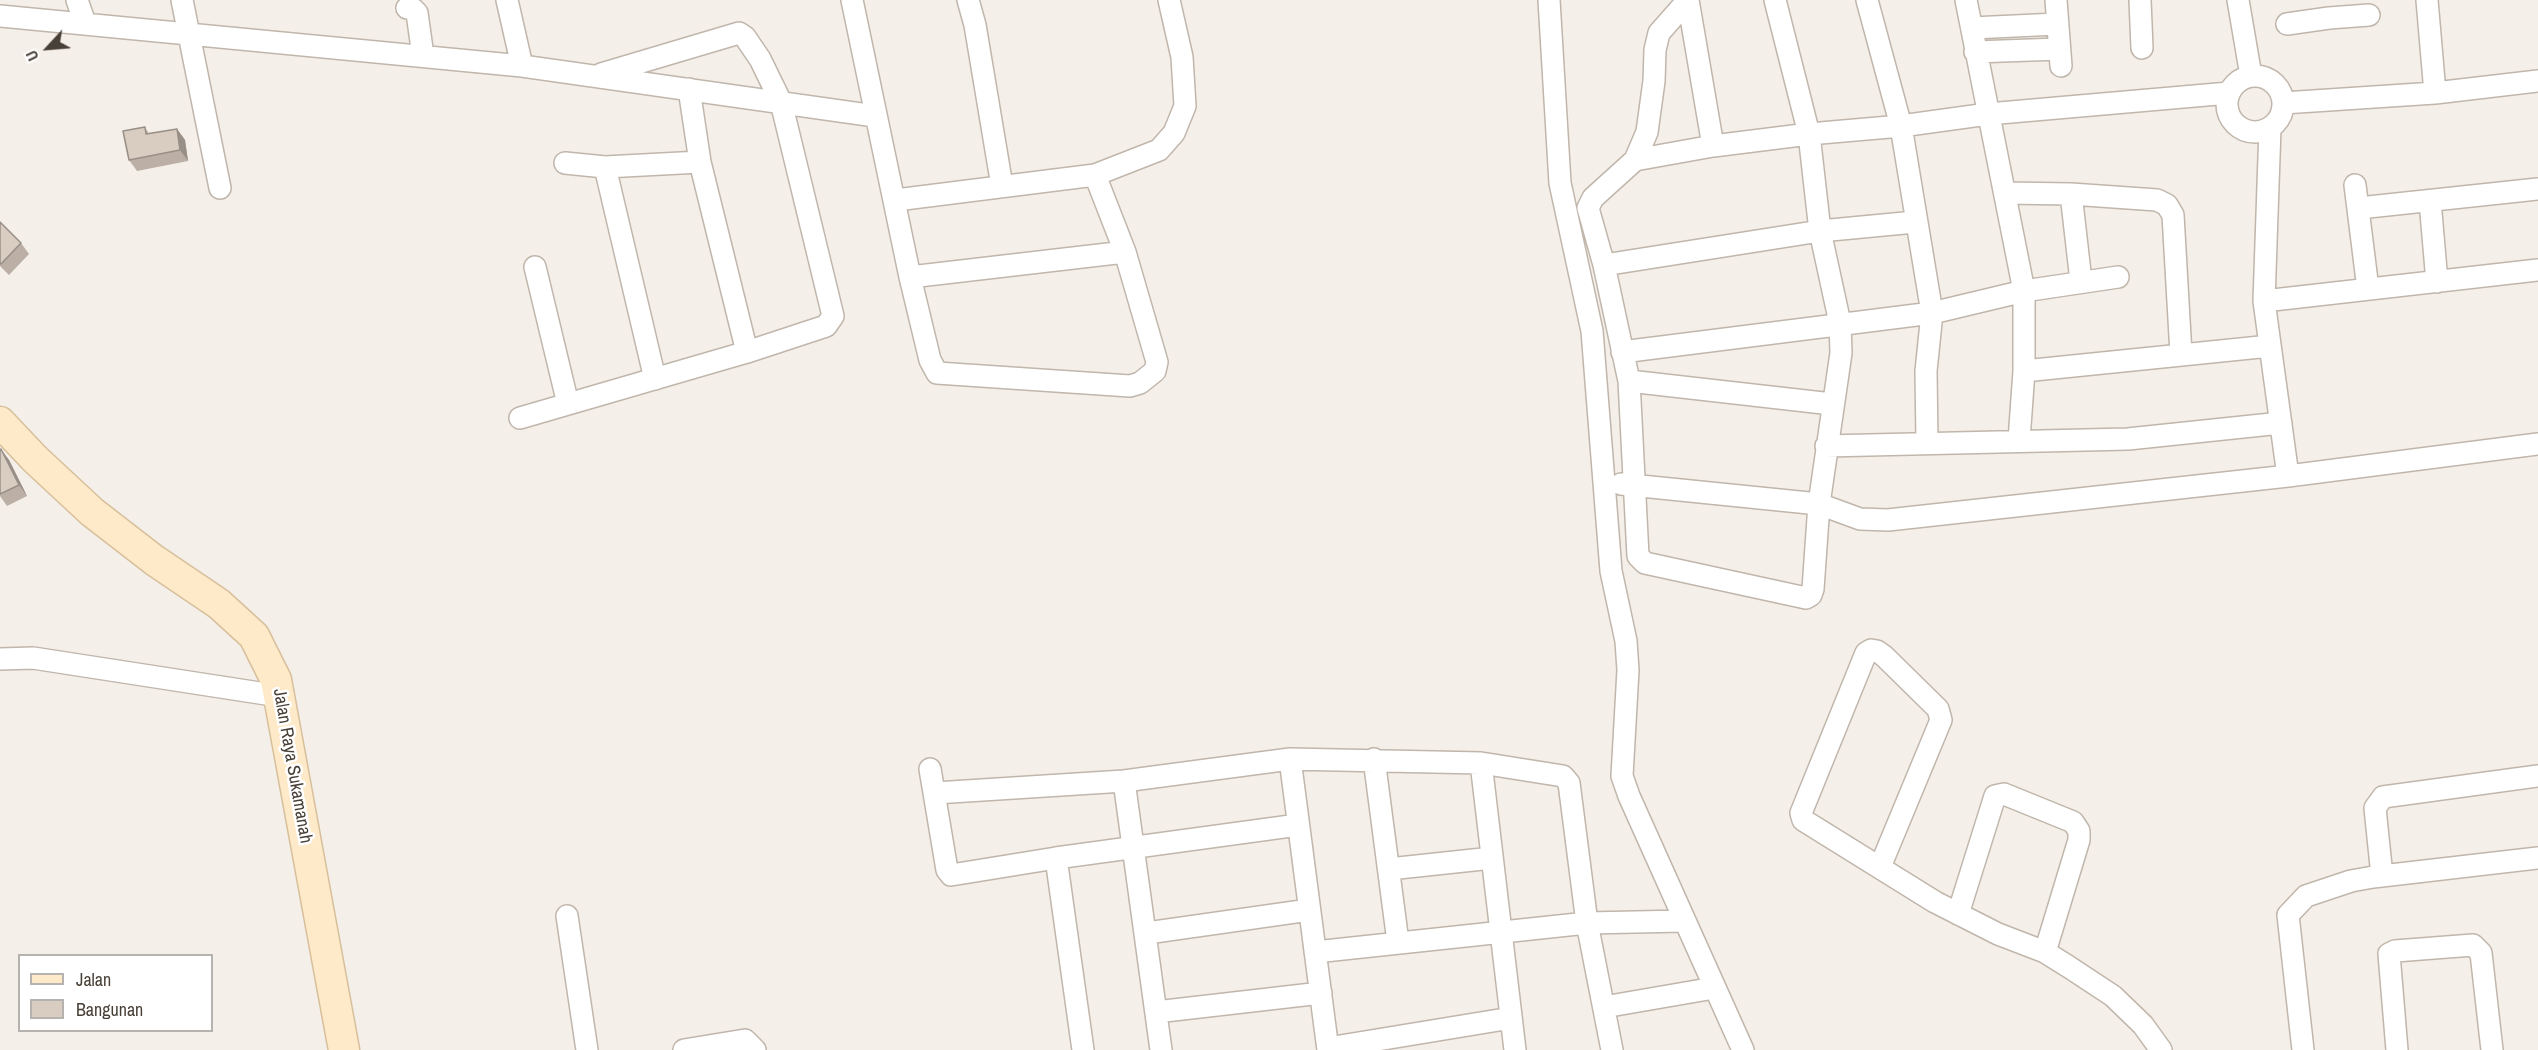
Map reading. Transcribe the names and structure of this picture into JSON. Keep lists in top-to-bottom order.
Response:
{
  "streets": {
    "street": ["Jalan Raya Sukamanah"]
  },
  "legend": ["Jalan", "Bangunan"],
  "north": "bottom left"
}
